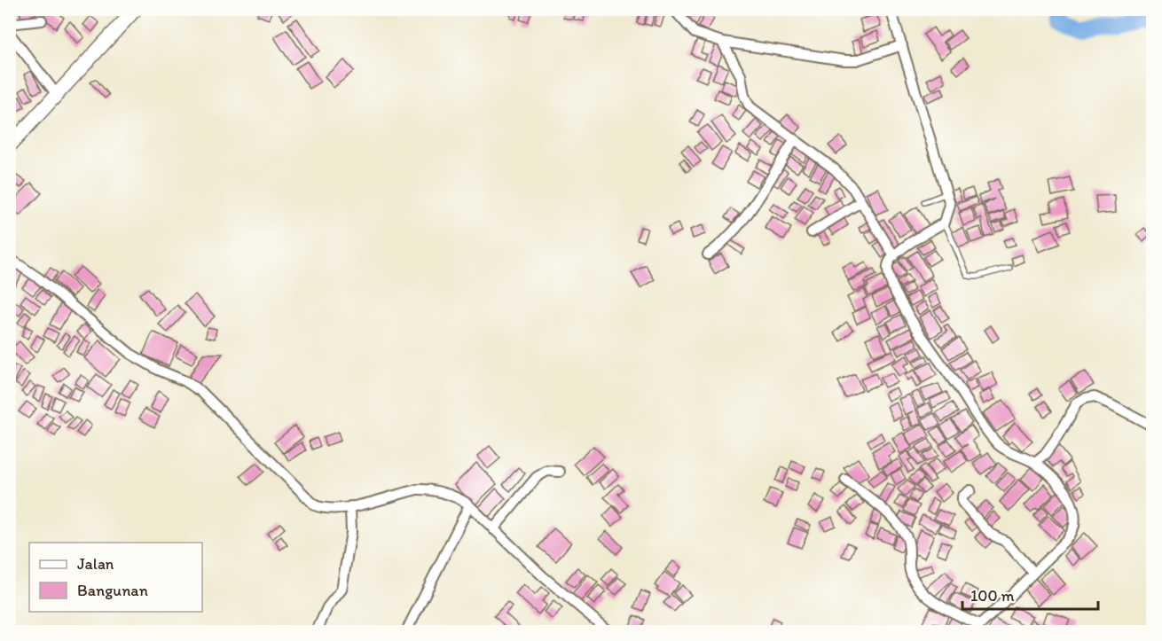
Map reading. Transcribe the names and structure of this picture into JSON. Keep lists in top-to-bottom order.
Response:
{
  "legend": ["Jalan", "Bangunan"],
  "scale_bar": "100 m"
}
